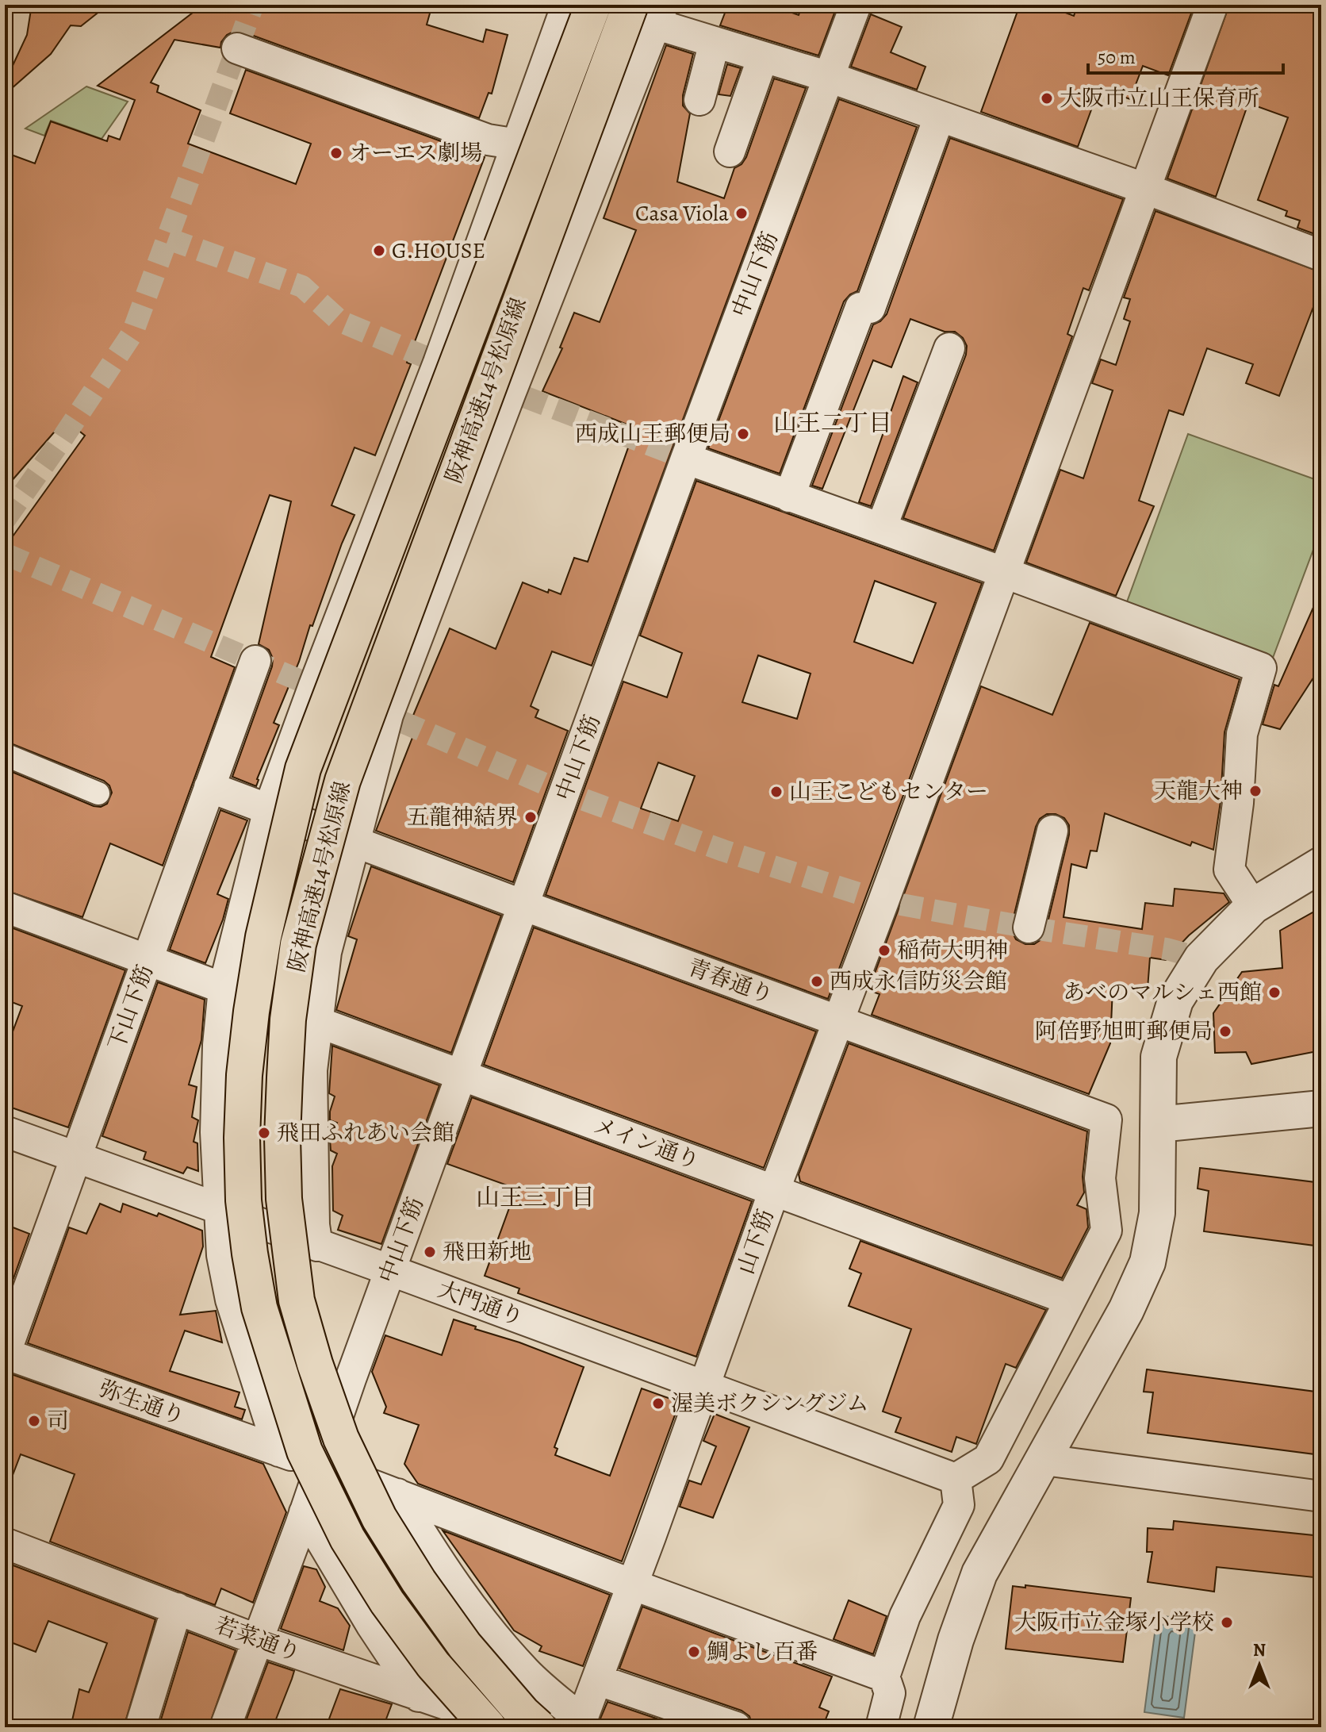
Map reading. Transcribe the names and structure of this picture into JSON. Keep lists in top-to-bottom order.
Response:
{
  "streets": {
    "highway": ["阪神高速14号松原線"],
    "street": [
      "中山下筋",
      "青春通り",
      "下山下筋",
      "メイン通り",
      "山下筋",
      "大門通り",
      "弥生通り",
      "若菜通り"
    ]
  },
  "crossings": [
    ["中山下筋", "青春通り"],
    ["中山下筋", "メイン通り"],
    ["中山下筋", "大門通り"],
    ["中山下筋", "弥生通り"],
    ["中山下筋", "若菜通り"],
    ["青春通り", "下山下筋"],
    ["青春通り", "メイン通り"],
    ["青春通り", "山下筋"],
    ["下山下筋", "メイン通り"],
    ["下山下筋", "大門通り"],
    ["下山下筋", "弥生通り"],
    ["メイン通り", "山下筋"],
    ["山下筋", "大門通り"],
    ["山下筋", "弥生通り"]
  ],
  "districts": ["山王二丁目", "山王三丁目"],
  "places": [
    "大阪市立山王保育所",
    "オーエス劇場",
    "Casa Viola",
    "G.HOUSE",
    "西成山王郵便局",
    "天龍大神",
    "山王こどもセンター",
    "五龍神結界",
    "稲荷大明神",
    "西成永信防災会館",
    "あべのマルシェ西館",
    "阿倍野旭町郵便局",
    "飛田ふれあい会館",
    "飛田新地",
    "渥美ボクシングジム",
    "司",
    "大阪市立金塚小学校",
    "鯛よし百番"
  ],
  "scale_bar": "50 m",
  "north": "top"
}
